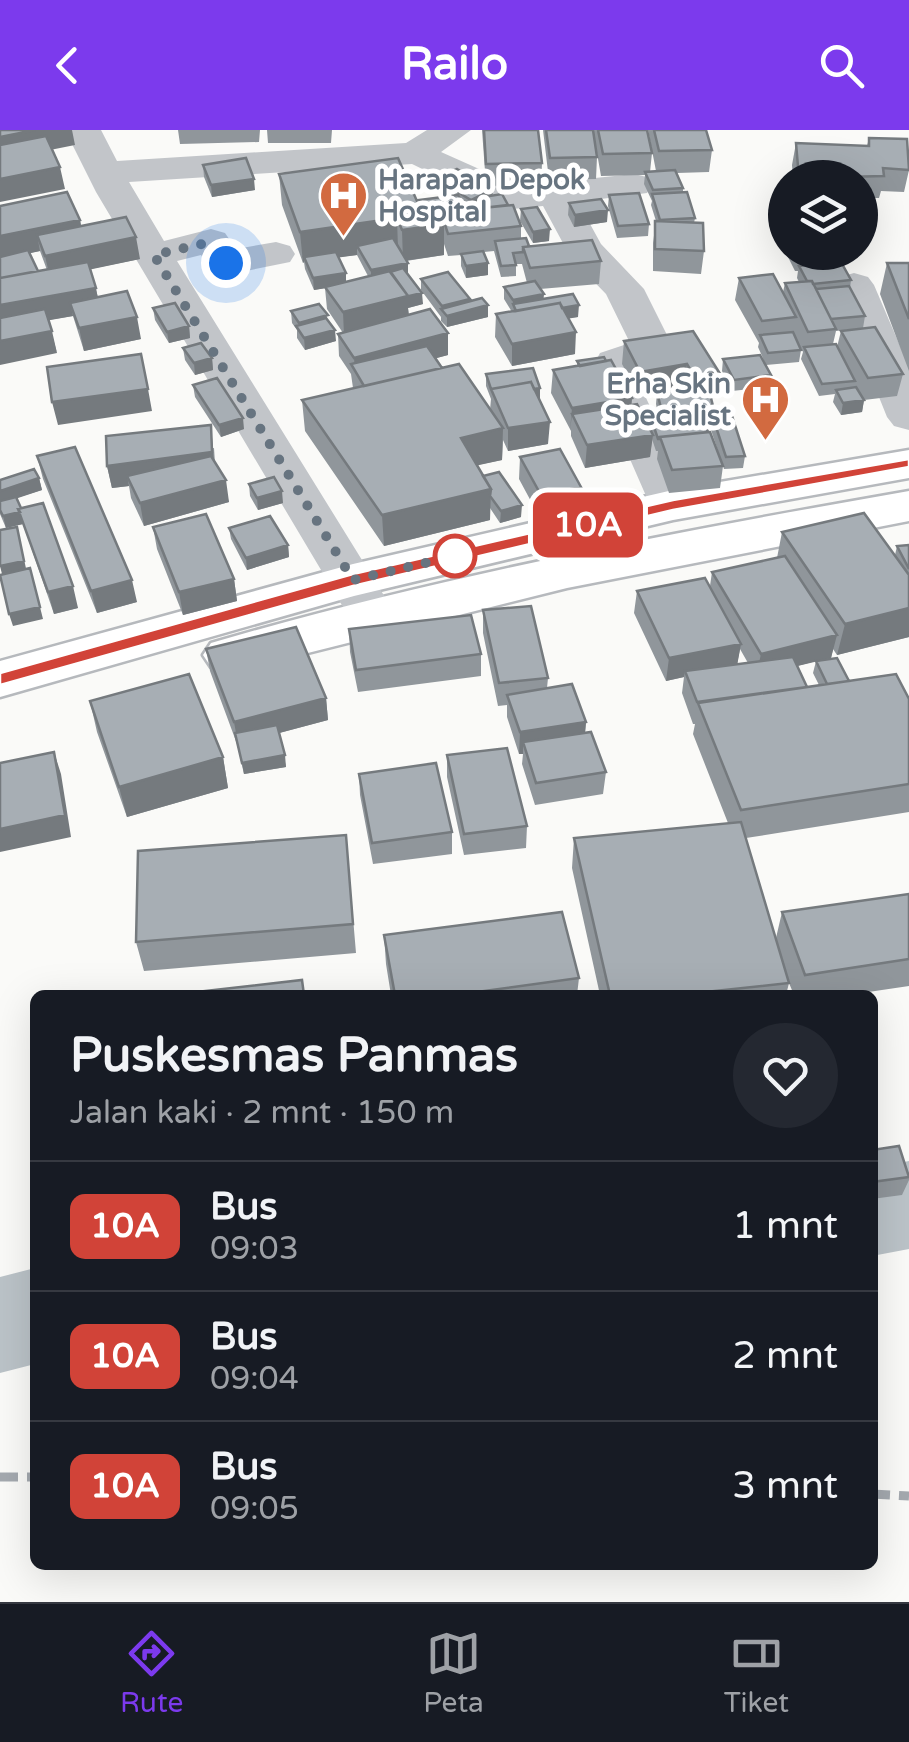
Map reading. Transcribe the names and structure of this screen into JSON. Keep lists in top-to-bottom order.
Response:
{
  "places": {
    "hospital": ["Harapan Depok Hospital", "Erha Skin Specialist"]
  },
  "lines": ["bus line 10A"],
  "page": {
    "header": "Railo",
    "on_map": "10A",
    "heading": ["Puskesmas Panmas", "Jalan kaki · 2 mnt · 150 m"],
    "list": [
      {
        "mark": "10A",
        "name": "Bus",
        "note": "09:03",
        "value": "1 mnt"
      },
      {
        "mark": "10A",
        "name": "Bus",
        "note": "09:04",
        "value": "2 mnt"
      },
      {
        "mark": "10A",
        "name": "Bus",
        "note": "09:05",
        "value": "3 mnt"
      }
    ],
    "tabs": ["Rute", "Peta", "Tiket"]
  }
}
